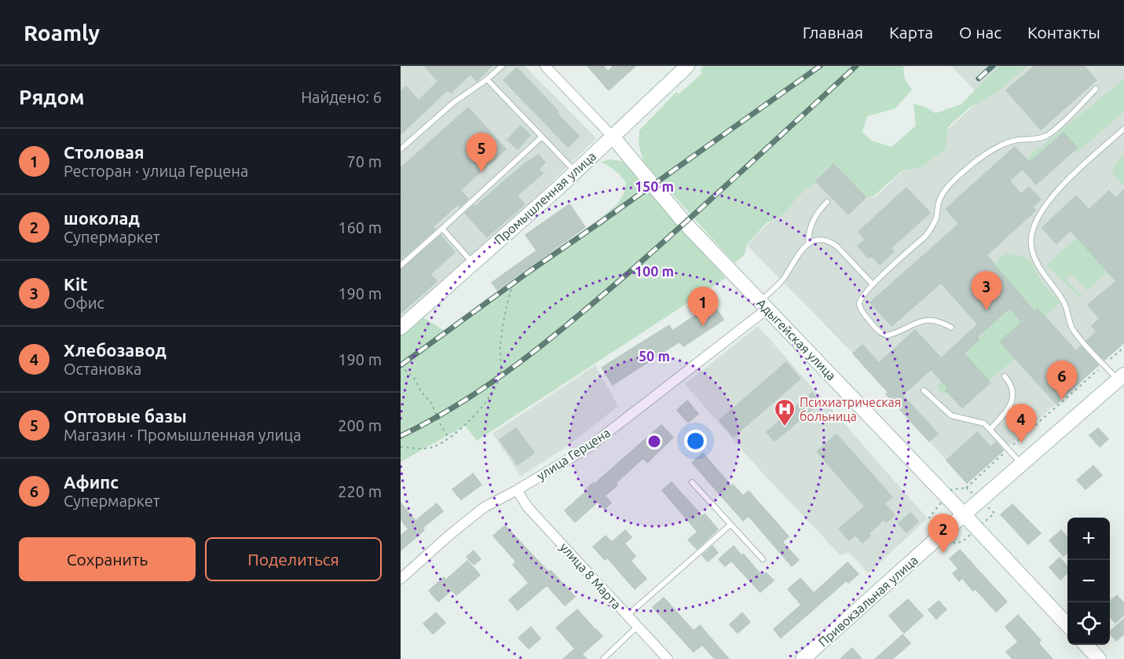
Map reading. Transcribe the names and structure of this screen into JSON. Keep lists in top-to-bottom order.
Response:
{
  "streets": {
    "main road": ["Промышленная улица", "Адыгейская улица", "Привокзальная улица"],
    "street": ["улица Герцена", "улица 8 Марта"]
  },
  "crossings": [
    ["Промышленная улица", "Адыгейская улица"],
    ["Адыгейская улица", "улица Герцена"],
    ["Адыгейская улица", "Привокзальная улица"],
    ["улица Герцена", "улица 8 Марта"]
  ],
  "places": {
    "hospital": ["Психиатрическая больница"]
  },
  "page": {
    "header": "Roamly",
    "nav": [
      "Главная",
      "Карта",
      "О нас",
      "Контакты"
    ],
    "heading": ["Рядом", "Найдено: 6"],
    "list": [
      {
        "mark": "1",
        "name": "Столовая",
        "note": "Ресторан · улица Герцена",
        "value": "70 m"
      },
      {
        "mark": "2",
        "name": "шоколад",
        "note": "Супермаркет",
        "value": "160 m"
      },
      {
        "mark": "3",
        "name": "Kit",
        "note": "Офис",
        "value": "190 m"
      },
      {
        "mark": "4",
        "name": "Хлебозавод",
        "note": "Остановка",
        "value": "190 m"
      },
      {
        "mark": "5",
        "name": "Оптовые базы",
        "note": "Магазин · Промышленная улица",
        "value": "200 m"
      },
      {
        "mark": "6",
        "name": "Афипс",
        "note": "Супермаркет",
        "value": "220 m"
      }
    ],
    "pins": [
      "5",
      "3",
      "1",
      "6",
      "4",
      "2"
    ],
    "map_buttons": ["+", "−"],
    "buttons": ["Сохранить", "Поделиться"]
  },
  "rings": ["150 m", "100 m", "50 m"]
}
